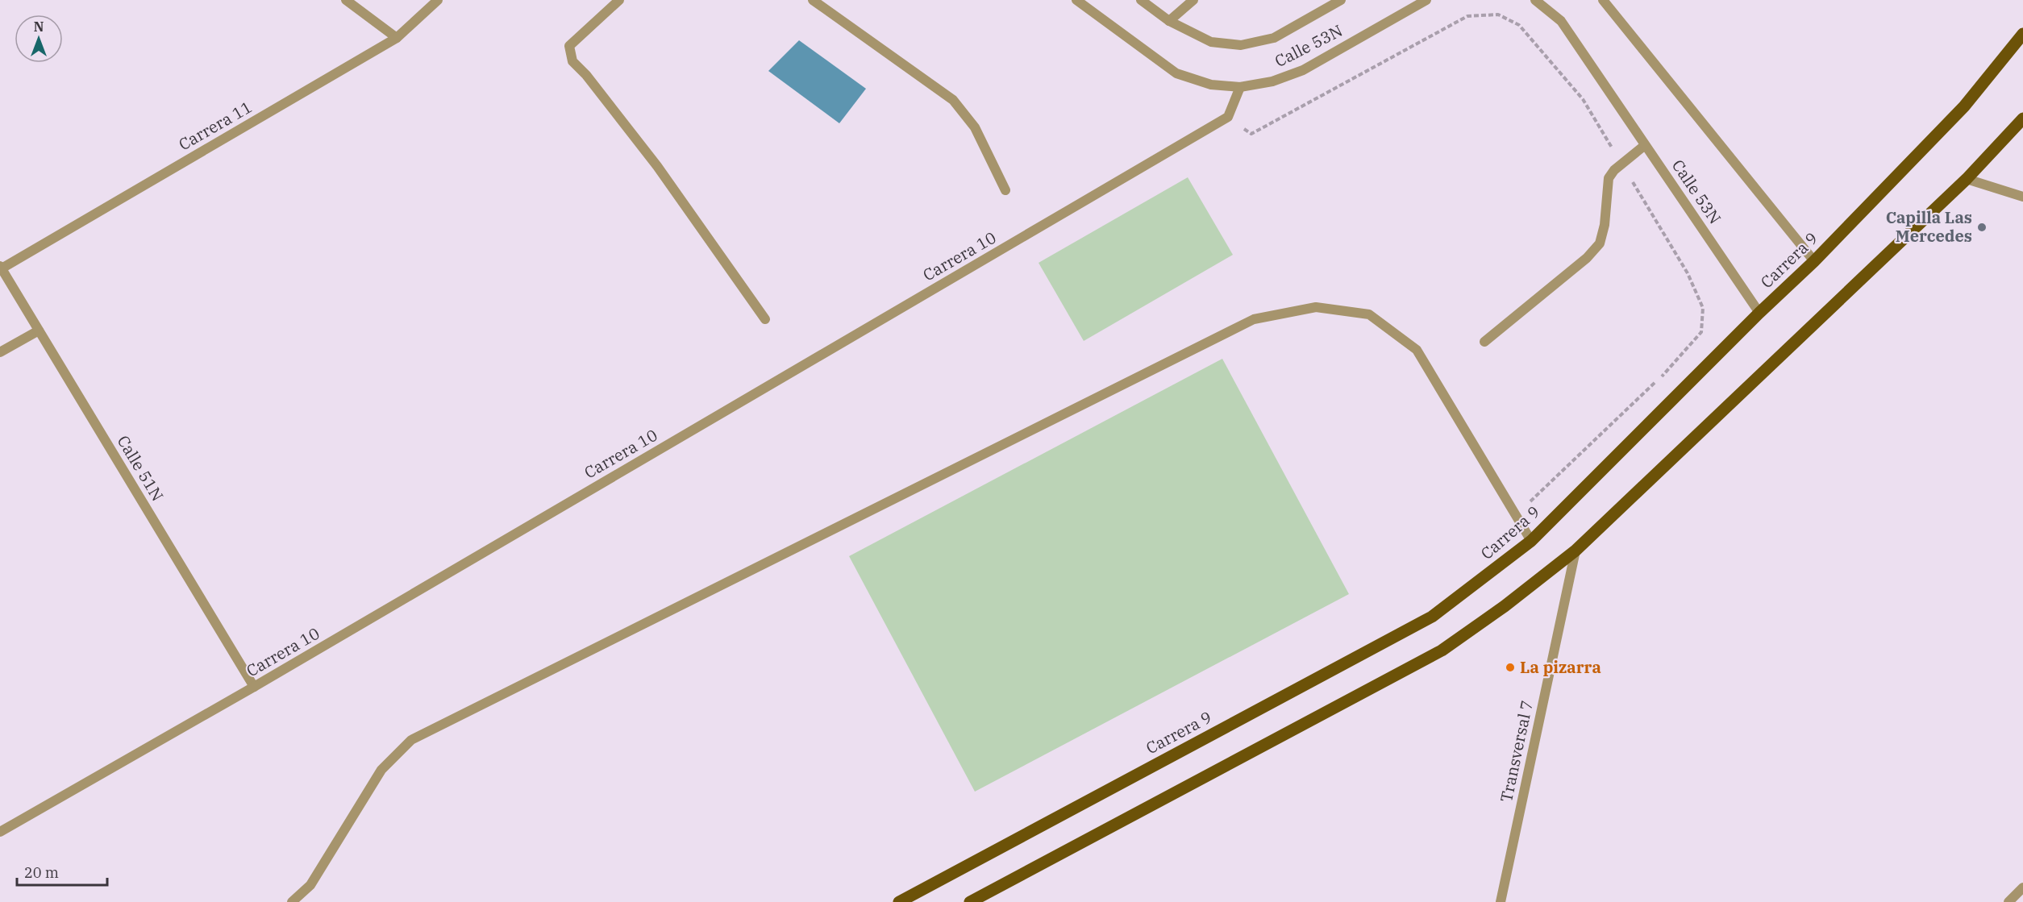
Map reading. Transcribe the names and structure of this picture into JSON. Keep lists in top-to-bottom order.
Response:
{
  "streets": {
    "main road": ["Carrera 9"],
    "street": [
      "Calle 53N",
      "Carrera 11",
      "Carrera 10",
      "Calle 51N",
      "Transversal 7"
    ]
  },
  "crossings": [
    ["Calle 53N", "Carrera 10"],
    ["Calle 53N", "Carrera 9"],
    ["Carrera 11", "Calle 51N"],
    ["Carrera 10", "Calle 51N"]
  ],
  "places": ["Capilla Las Mercedes", "La pizarra"],
  "scale_bar": "20 m",
  "north": "top"
}
